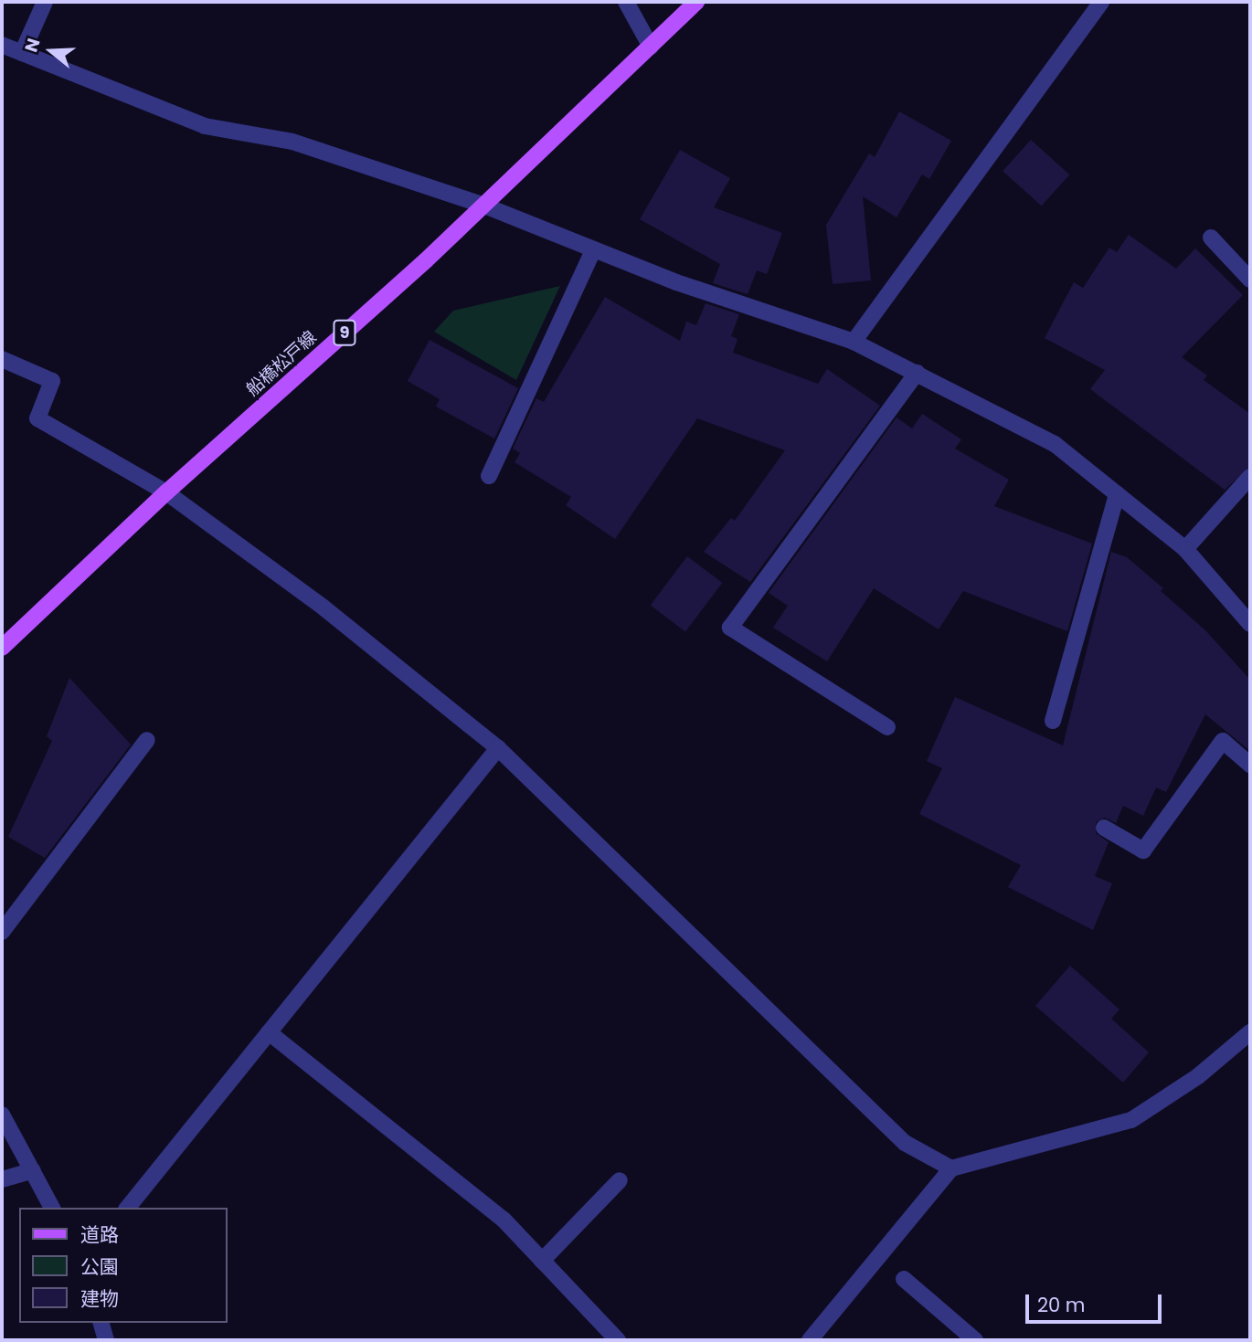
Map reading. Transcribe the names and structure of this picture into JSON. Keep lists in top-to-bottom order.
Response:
{
  "streets": {
    "main road": ["9", "船橋松戸線"]
  },
  "legend": ["道路", "公園", "建物"],
  "scale_bar": "20 m",
  "north": "left"
}
